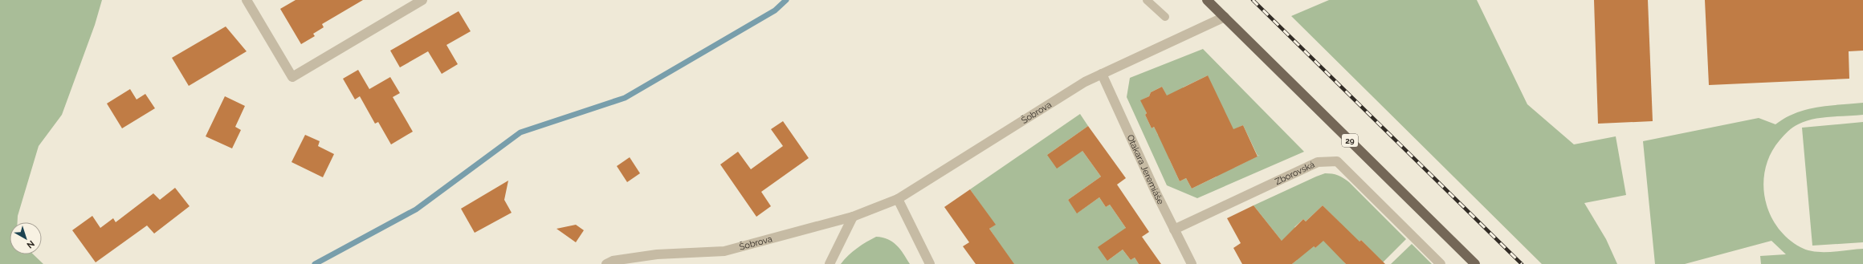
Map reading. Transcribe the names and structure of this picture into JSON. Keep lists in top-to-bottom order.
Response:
{
  "streets": {
    "main road": ["29"],
    "street": ["Šobrova", "Otakara Jeremiáše", "Zborovská"]
  },
  "crossings": [
    ["Šobrova", "29"],
    ["Šobrova", "Otakara Jeremiáše"],
    ["Otakara Jeremiáše", "Zborovská"]
  ],
  "north": "bottom right"
}
